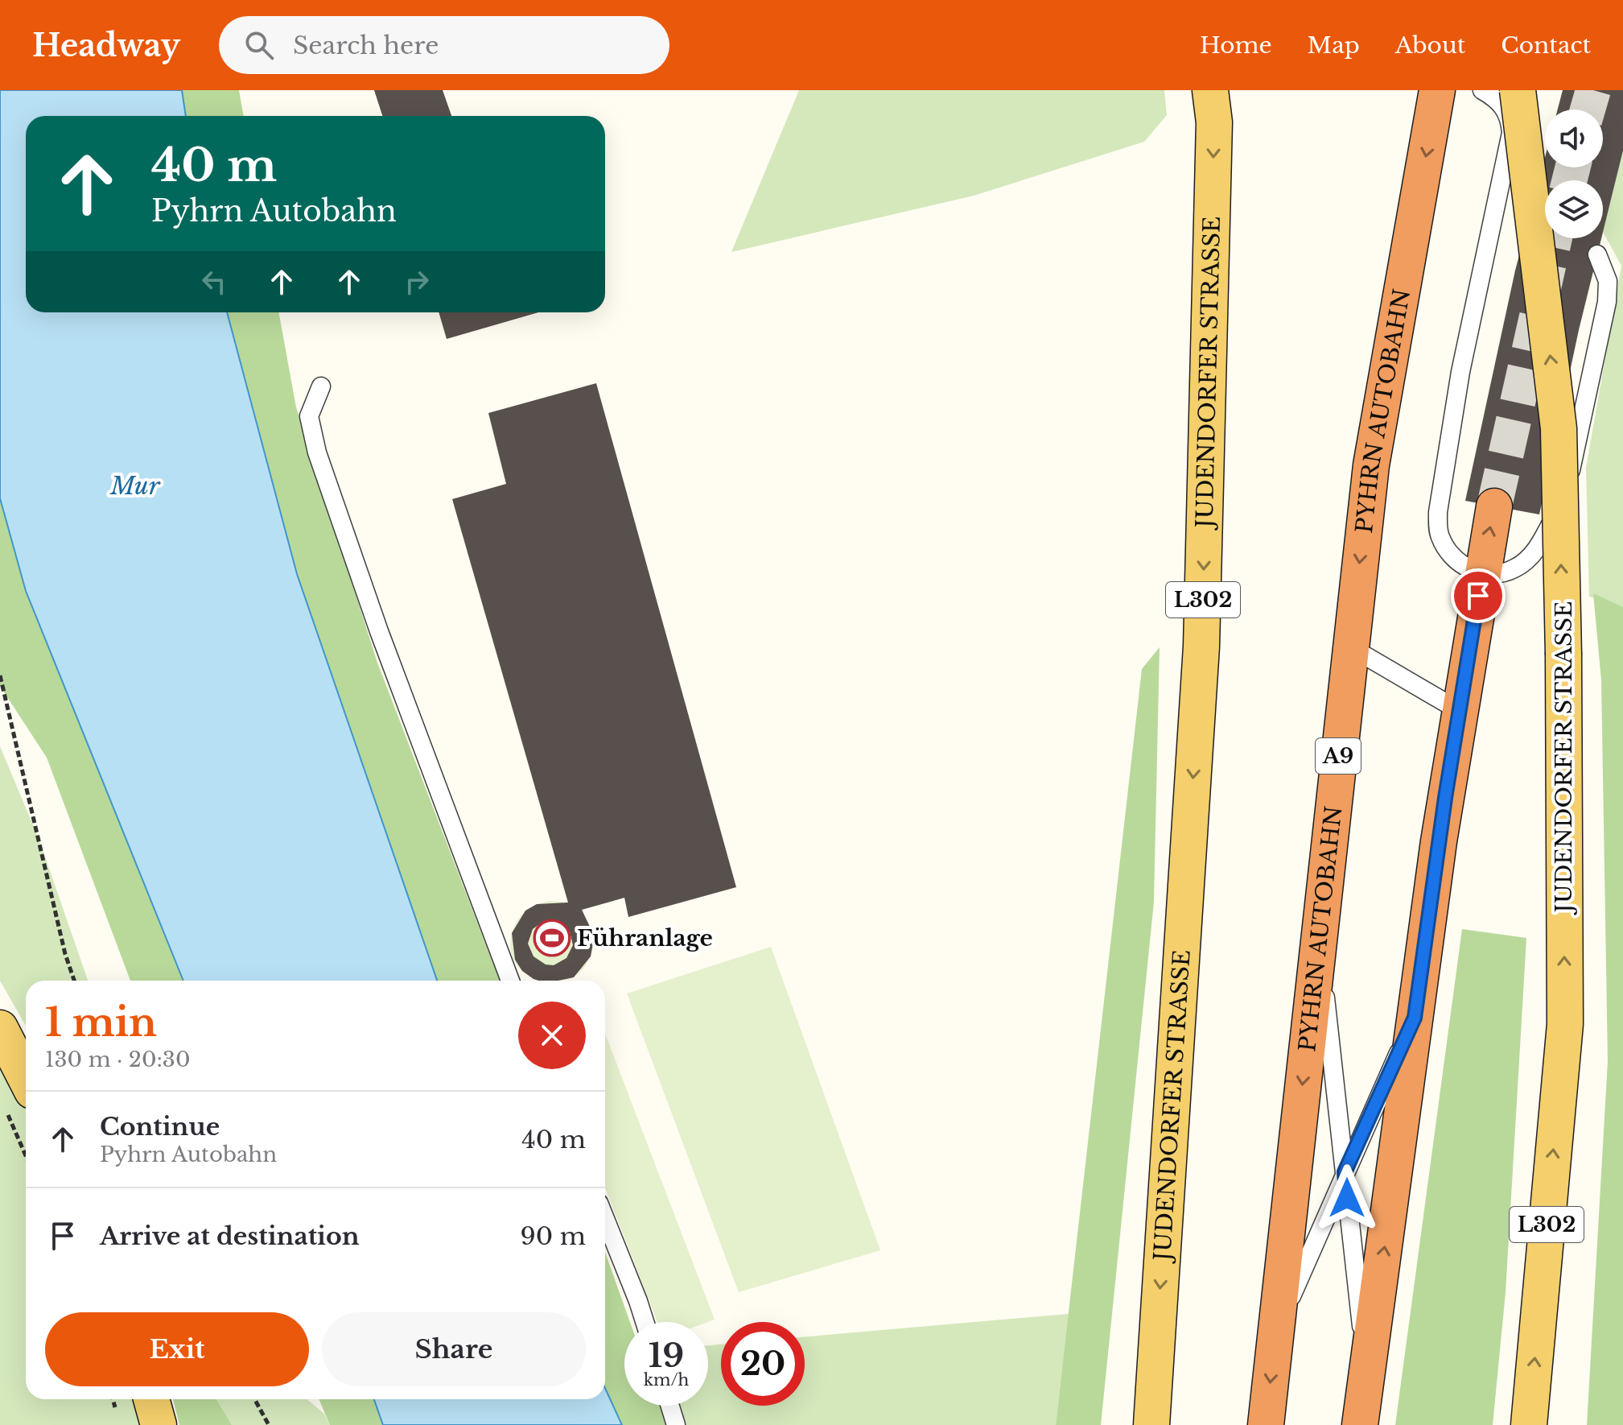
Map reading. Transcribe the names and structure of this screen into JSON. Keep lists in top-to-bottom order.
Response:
{
  "streets": {
    "highway": ["PYHRN AUTOBAHN", "A9"],
    "main road": ["JUDENDORFER STRASSE", "L302"]
  },
  "water": ["Mur"],
  "places": {
    "sports": ["Führanlage"]
  },
  "page": {
    "header": "Headway",
    "search": "Search here",
    "nav": [
      "Home",
      "Map",
      "About",
      "Contact"
    ],
    "turn": ["40 m", "Pyhrn Autobahn"],
    "heading": ["1 min", "130 m · 20:30"],
    "list": [
      {
        "name": "Continue",
        "note": "Pyhrn Autobahn",
        "value": "40 m"
      },
      {
        "name": "Arrive at destination",
        "value": "90 m"
      }
    ],
    "buttons": ["Exit", "Share"],
    "speed": "19 km/h",
    "limit": "20"
  }
}
